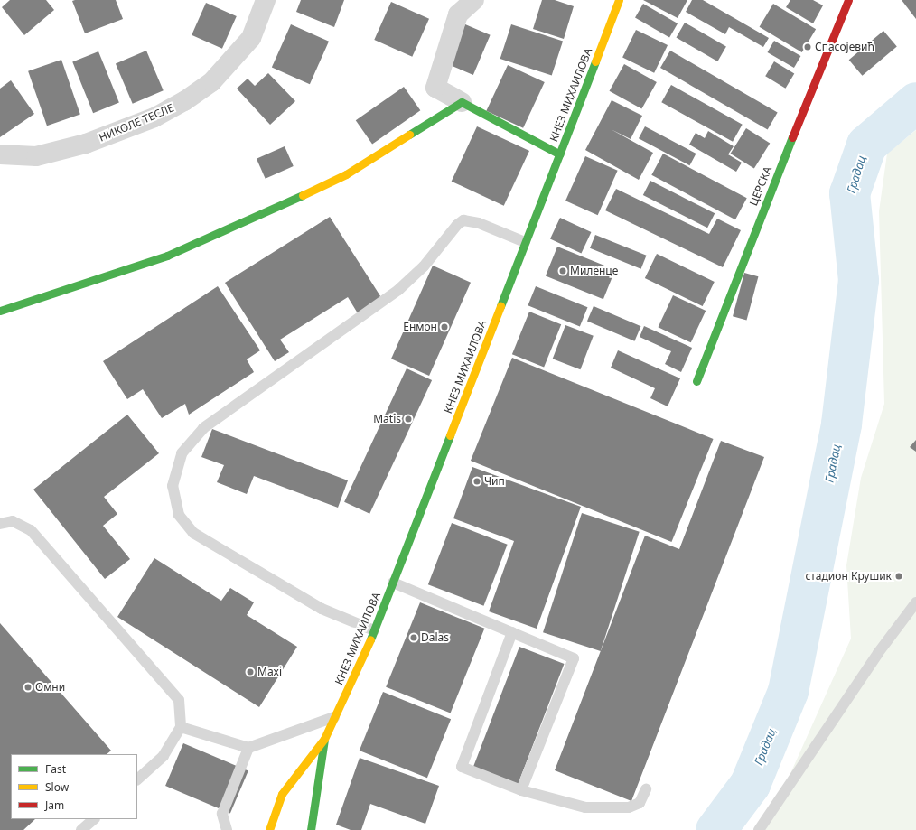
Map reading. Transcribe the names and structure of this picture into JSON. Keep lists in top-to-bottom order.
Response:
{
  "streets": {
    "street": ["КНЕЗ МИХАИЛОВА", "НИКОЛЕ ТЕСЛЕ", "ЦЕРСКА"]
  },
  "water": ["Градац"],
  "places": [
    "Спасојевић",
    "Миленце",
    "Енмон",
    "Matis",
    "Чип",
    "стадион Крушик",
    "Dalas",
    "Maxi",
    "Омни"
  ],
  "legend": ["Fast", "Slow", "Jam"]
}
